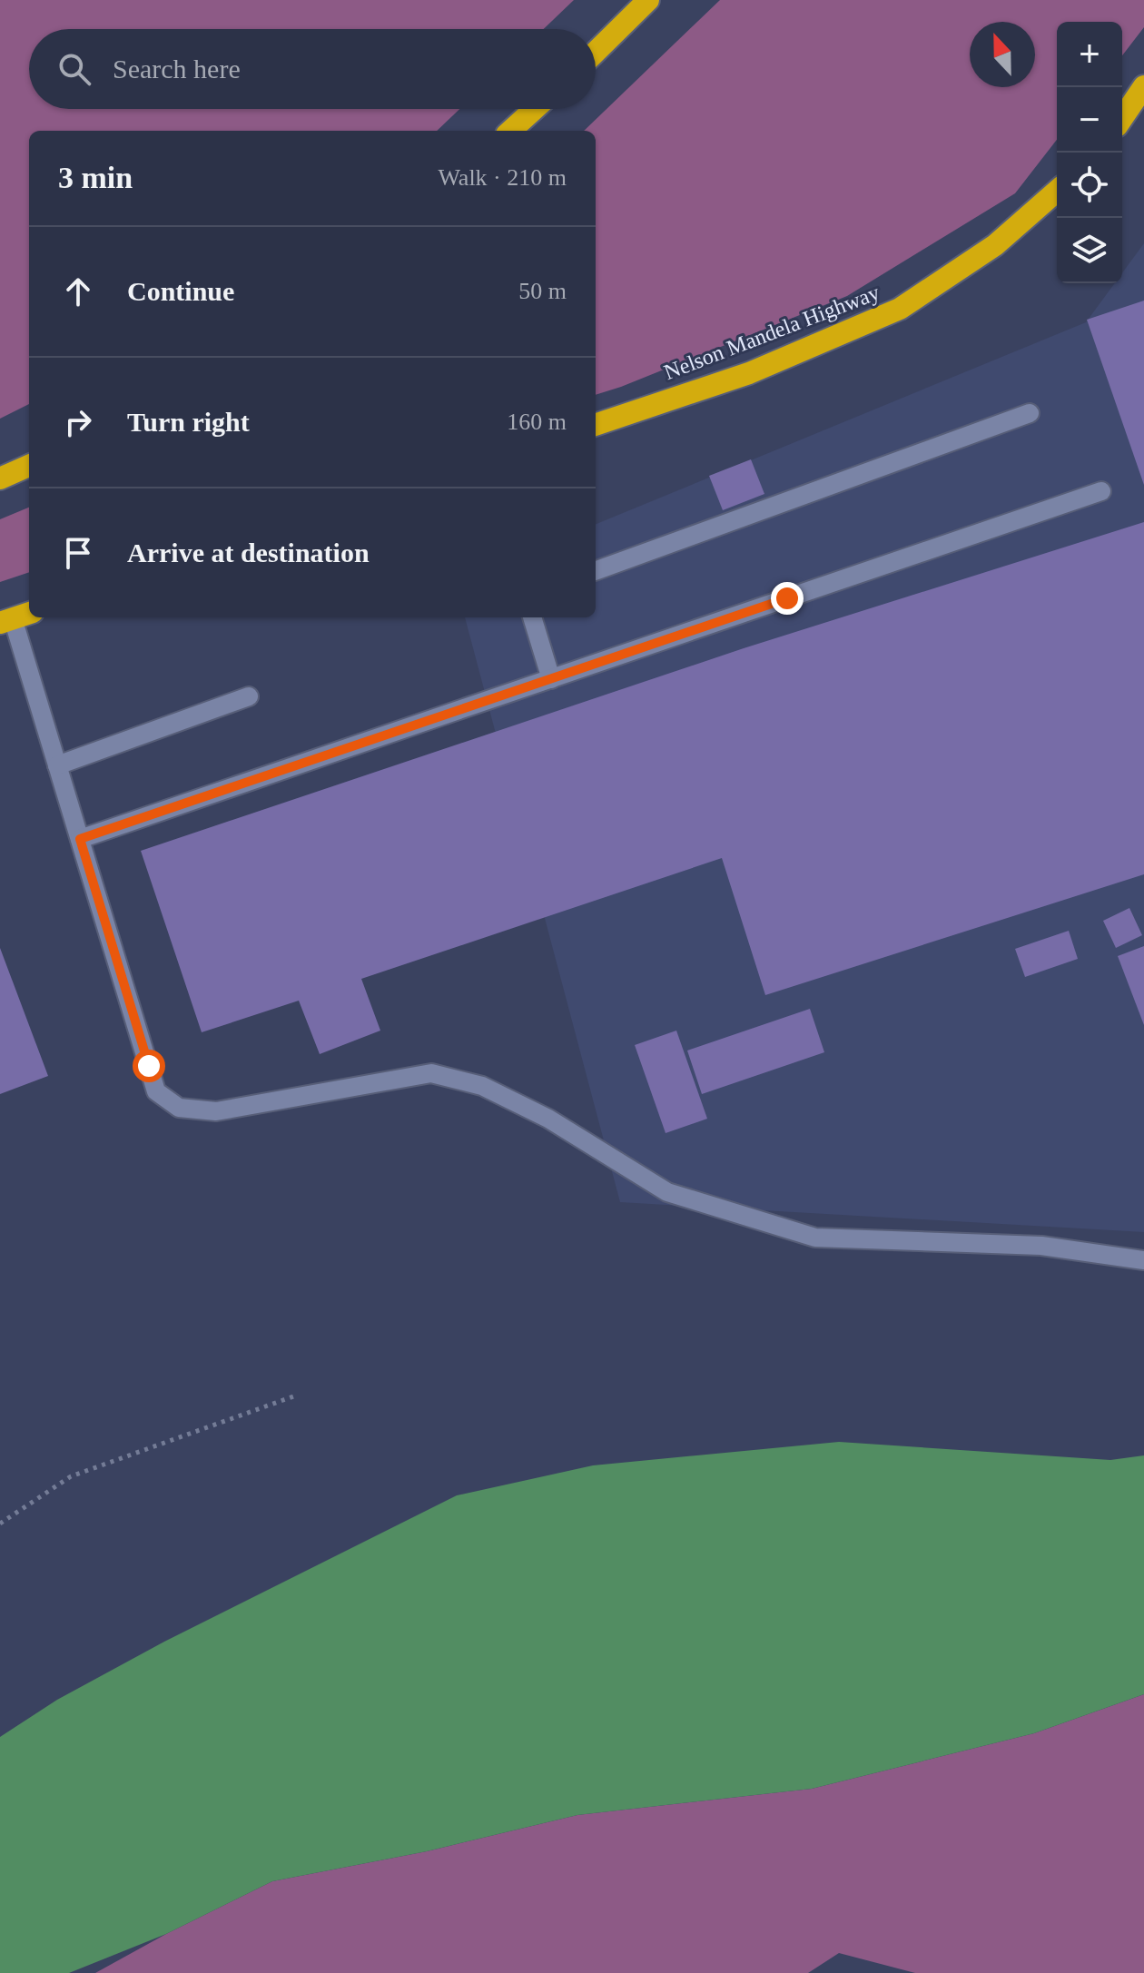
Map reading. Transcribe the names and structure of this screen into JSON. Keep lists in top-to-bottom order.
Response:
{
  "streets": {
    "highway": ["Nelson Mandela Highway"]
  },
  "north": "top",
  "page": {
    "map_buttons": ["+", "−"],
    "search": "Search here",
    "heading": ["3 min", "Walk · 210 m"],
    "list": [
      ["Continue", "50 m"],
      ["Turn right", "160 m"],
      "Arrive at destination"
    ]
  }
}
